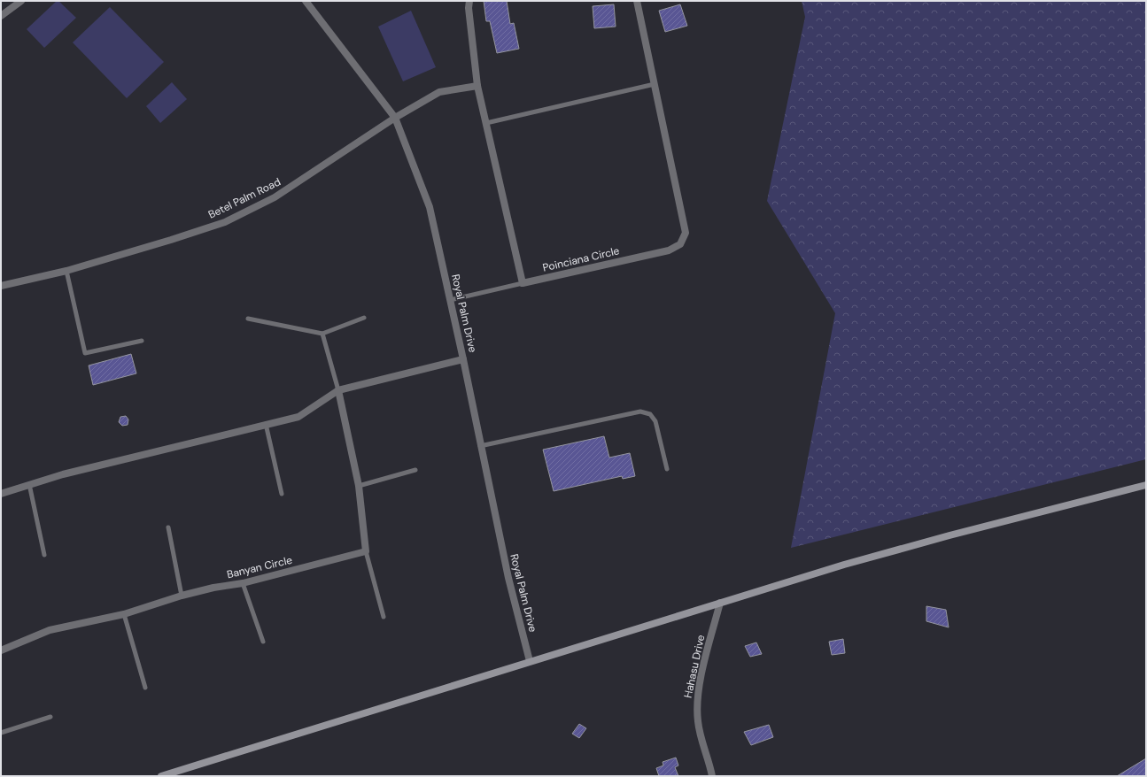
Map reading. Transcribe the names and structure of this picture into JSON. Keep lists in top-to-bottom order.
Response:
{
  "streets": {
    "street": [
      "Betel Palm Road",
      "Poinciana Circle",
      "Royal Palm Drive",
      "Banyan Circle",
      "Hahasu Drive"
    ]
  },
  "crossings": [
    ["Betel Palm Road", "Royal Palm Drive"]
  ]
}
